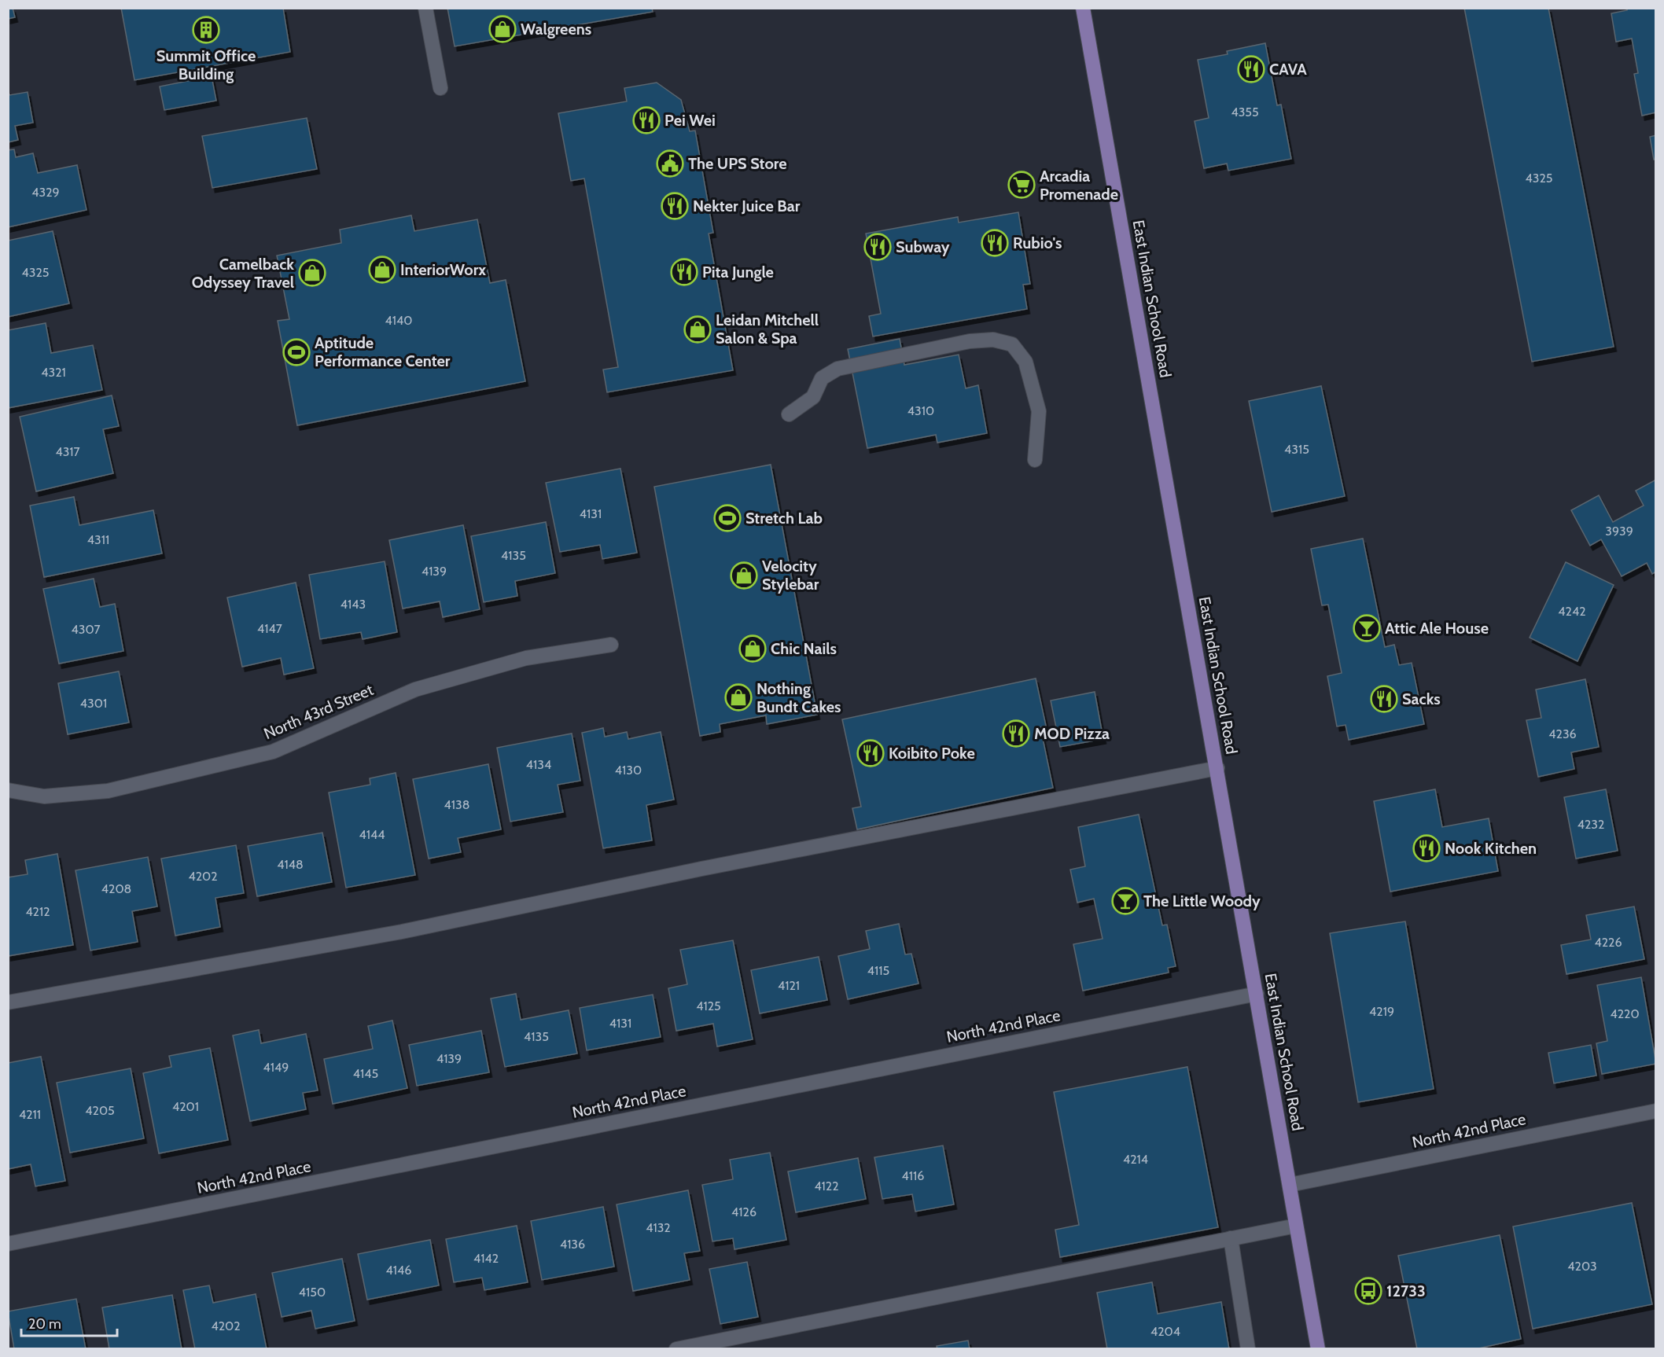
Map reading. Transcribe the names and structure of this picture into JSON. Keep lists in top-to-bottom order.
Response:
{
  "streets": {
    "main road": ["East Indian School Road"],
    "street": ["North 43rd Street", "North 42nd Place"]
  },
  "crossings": [
    ["East Indian School Road", "North 42nd Place"]
  ],
  "places": {
    "shop": [
      "Walgreens",
      "InteriorWorx",
      "Camelback Odyssey Travel",
      "Leidan Mitchell Salon & Spa",
      "Velocity Stylebar",
      "Chic Nails",
      "Nothing Bundt Cakes"
    ],
    "building": ["Summit Office Building"],
    "restaurant": [
      "CAVA",
      "Pei Wei",
      "Nekter Juice Bar",
      "Rubio's",
      "Subway",
      "Pita Jungle",
      "Sacks",
      "MOD Pizza",
      "Koibito Poke",
      "Nook Kitchen"
    ],
    "public building": ["The UPS Store"],
    "supermarket": ["Arcadia Promenade"],
    "sports": ["Aptitude Performance Center", "Stretch Lab"],
    "bar": ["Attic Ale House", "The Little Woody"],
    "bus stop": ["12733"]
  },
  "house_numbers": [
    "4355",
    "4325",
    "4329",
    "4325",
    "4140",
    "4321",
    "4310",
    "4315",
    "4317",
    "4131",
    "3939",
    "4311",
    "4135",
    "4139",
    "4143",
    "4242",
    "4147",
    "4307",
    "4301",
    "4236",
    "4134",
    "4130",
    "4138",
    "4232",
    "4144",
    "4148",
    "4202",
    "4208",
    "4212",
    "4226",
    "4115",
    "4121",
    "4125",
    "4219",
    "4220",
    "4131",
    "4135",
    "4139",
    "4149",
    "4145",
    "4201",
    "4205",
    "4211",
    "4214",
    "4116",
    "4122",
    "4126",
    "4132",
    "4136",
    "4142",
    "4203",
    "4146",
    "4150",
    "4202",
    "4204"
  ],
  "scale_bar": "20 m"
}
